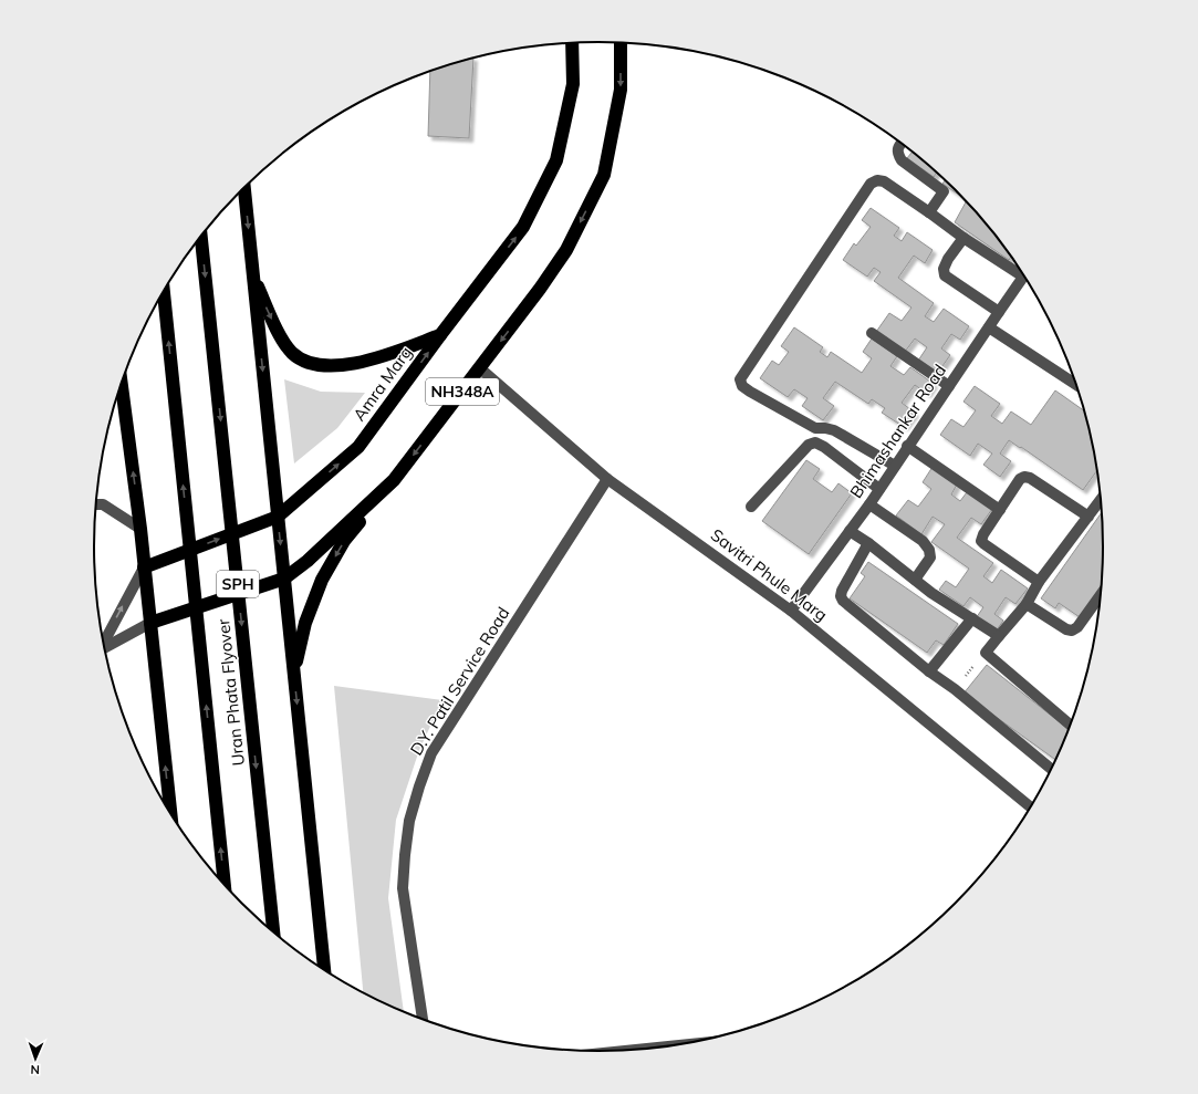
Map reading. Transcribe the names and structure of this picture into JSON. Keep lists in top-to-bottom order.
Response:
{
  "streets": {
    "highway": [
      "Amra Marg",
      "NH348A",
      "SPH",
      "Uran Phata Flyover"
    ],
    "street": ["Bhimashankar Road", "Savitri Phule Marg", "D.Y. Patil Service Road"]
  },
  "crossings": [
    ["NH348A", "Savitri Phule Marg"],
    ["Bhimashankar Road", "Savitri Phule Marg"],
    ["Savitri Phule Marg", "D.Y. Patil Service Road"]
  ],
  "north": "bottom"
}
